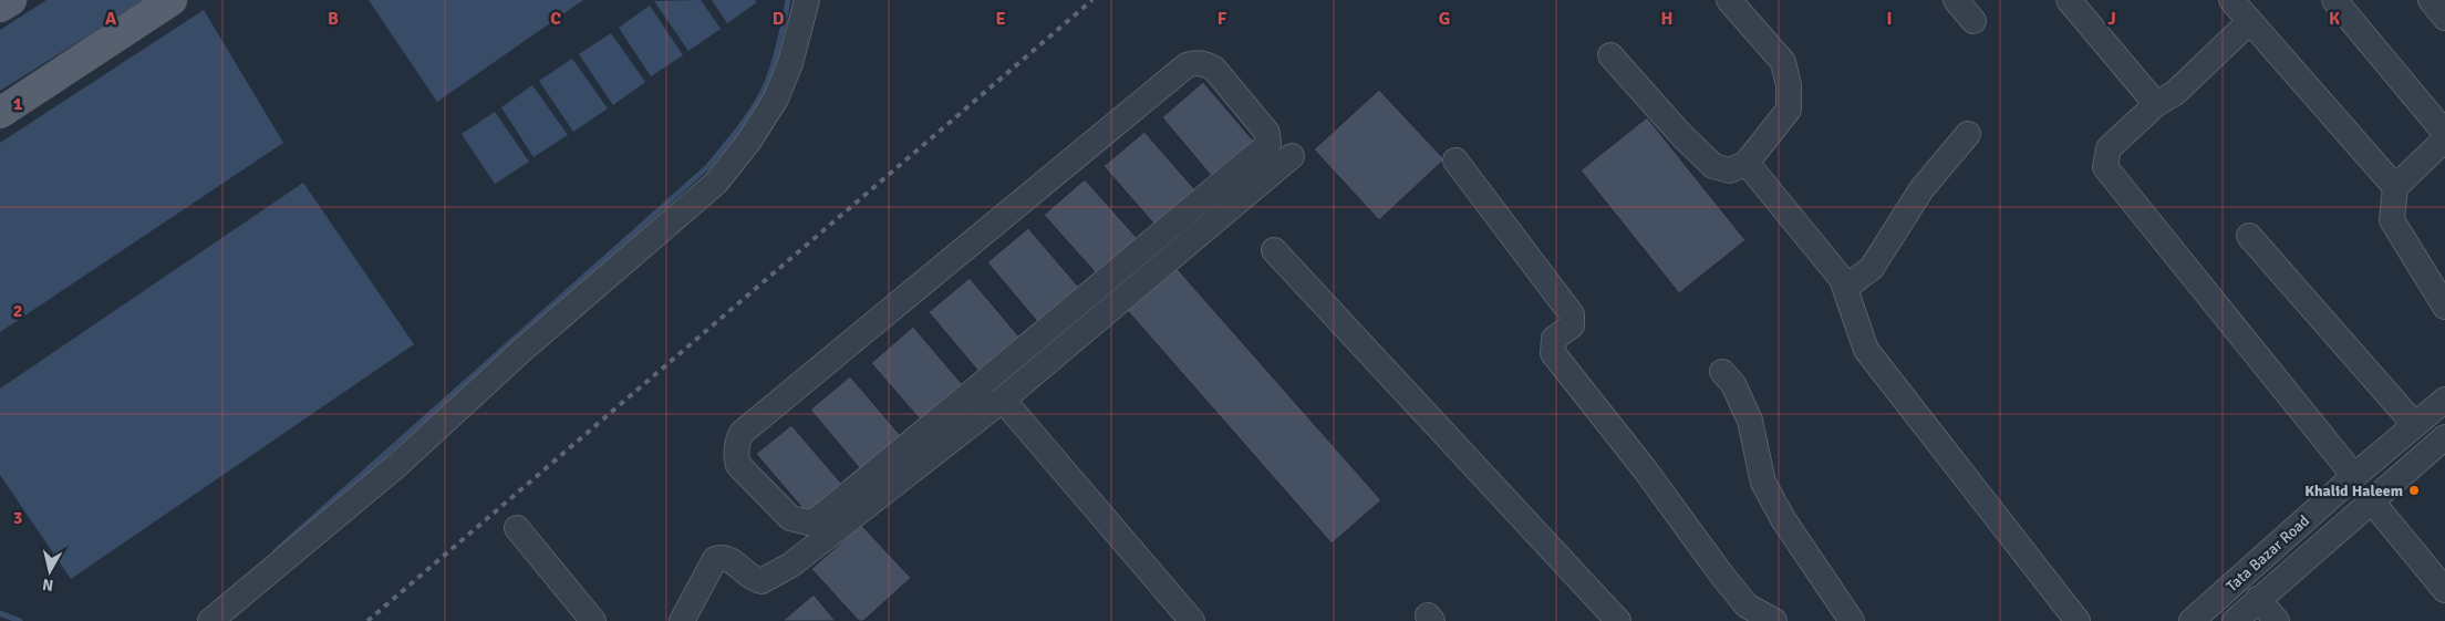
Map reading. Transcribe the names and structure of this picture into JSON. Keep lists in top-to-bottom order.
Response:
{
  "streets": {
    "street": ["Tata Bazar Road"]
  },
  "places": ["Khalid Haleem"],
  "north": "bottom",
  "grid": {
    "columns": [
      "A",
      "B",
      "C",
      "D",
      "E",
      "F",
      "G",
      "H",
      "I",
      "J",
      "K"
    ],
    "rows": ["1", "2", "3"]
  }
}
